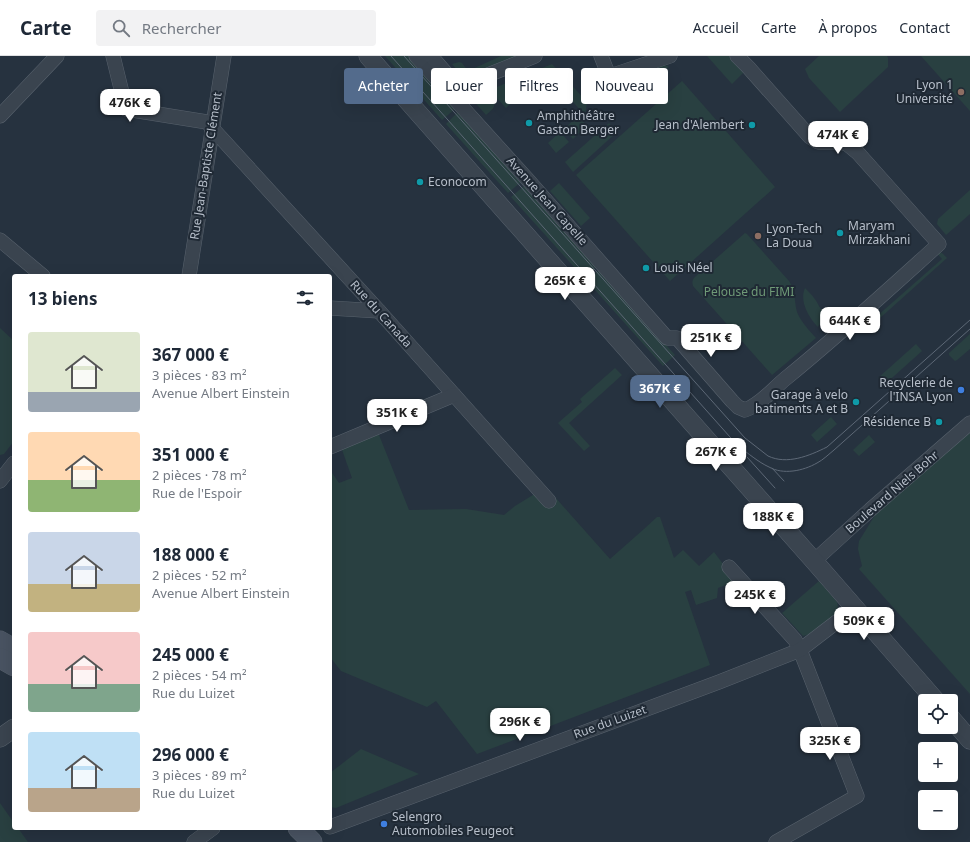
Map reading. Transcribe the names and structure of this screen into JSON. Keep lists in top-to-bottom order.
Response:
{
  "streets": {
    "street": [
      "Rue Jean-Baptiste Clément",
      "Avenue Jean Capelle",
      "Rue du Canada",
      "Boulevard Niels Bohr",
      "Rue du Luizet"
    ]
  },
  "crossings": [
    ["Rue Jean-Baptiste Clément", "Rue du Canada"]
  ],
  "parks": ["Pelouse du FIMI"],
  "places": [
    "Lyon 1 Université",
    "Amphithéâtre Gaston Berger",
    "Jean d'Alembert",
    "Econocom",
    "Maryam Mirzakhani",
    "Lyon-Tech La Doua",
    "Louis Néel",
    "Recyclerie de l'INSA Lyon",
    "Garage à velo batiments A et B",
    "Résidence B",
    "Selengro Automobiles Peugeot"
  ],
  "page": {
    "header": "Carte",
    "search": "Rechercher",
    "nav": [
      "Accueil",
      "Carte",
      "À propos",
      "Contact"
    ],
    "chip": [
      "Acheter",
      "Louer",
      "Filtres",
      "Nouveau"
    ],
    "price": [
      "476K €",
      "474K €",
      "265K €",
      "644K €",
      "251K €",
      "367K €",
      "351K €",
      "267K €",
      "188K €",
      "245K €",
      "509K €",
      "296K €",
      "325K €"
    ],
    "heading": "13 biens",
    "list": [
      {
        "name": "367 000 €",
        "note": "3 pièces · 83 m² · Avenue Albert Einstein"
      },
      {
        "name": "351 000 €",
        "note": "2 pièces · 78 m² · Rue de l'Espoir"
      },
      {
        "name": "188 000 €",
        "note": "2 pièces · 52 m² · Avenue Albert Einstein"
      },
      {
        "name": "245 000 €",
        "note": "2 pièces · 54 m² · Rue du Luizet"
      },
      {
        "name": "296 000 €",
        "note": "3 pièces · 89 m² · Rue du Luizet"
      }
    ],
    "map_buttons": ["+", "−"]
  }
}
